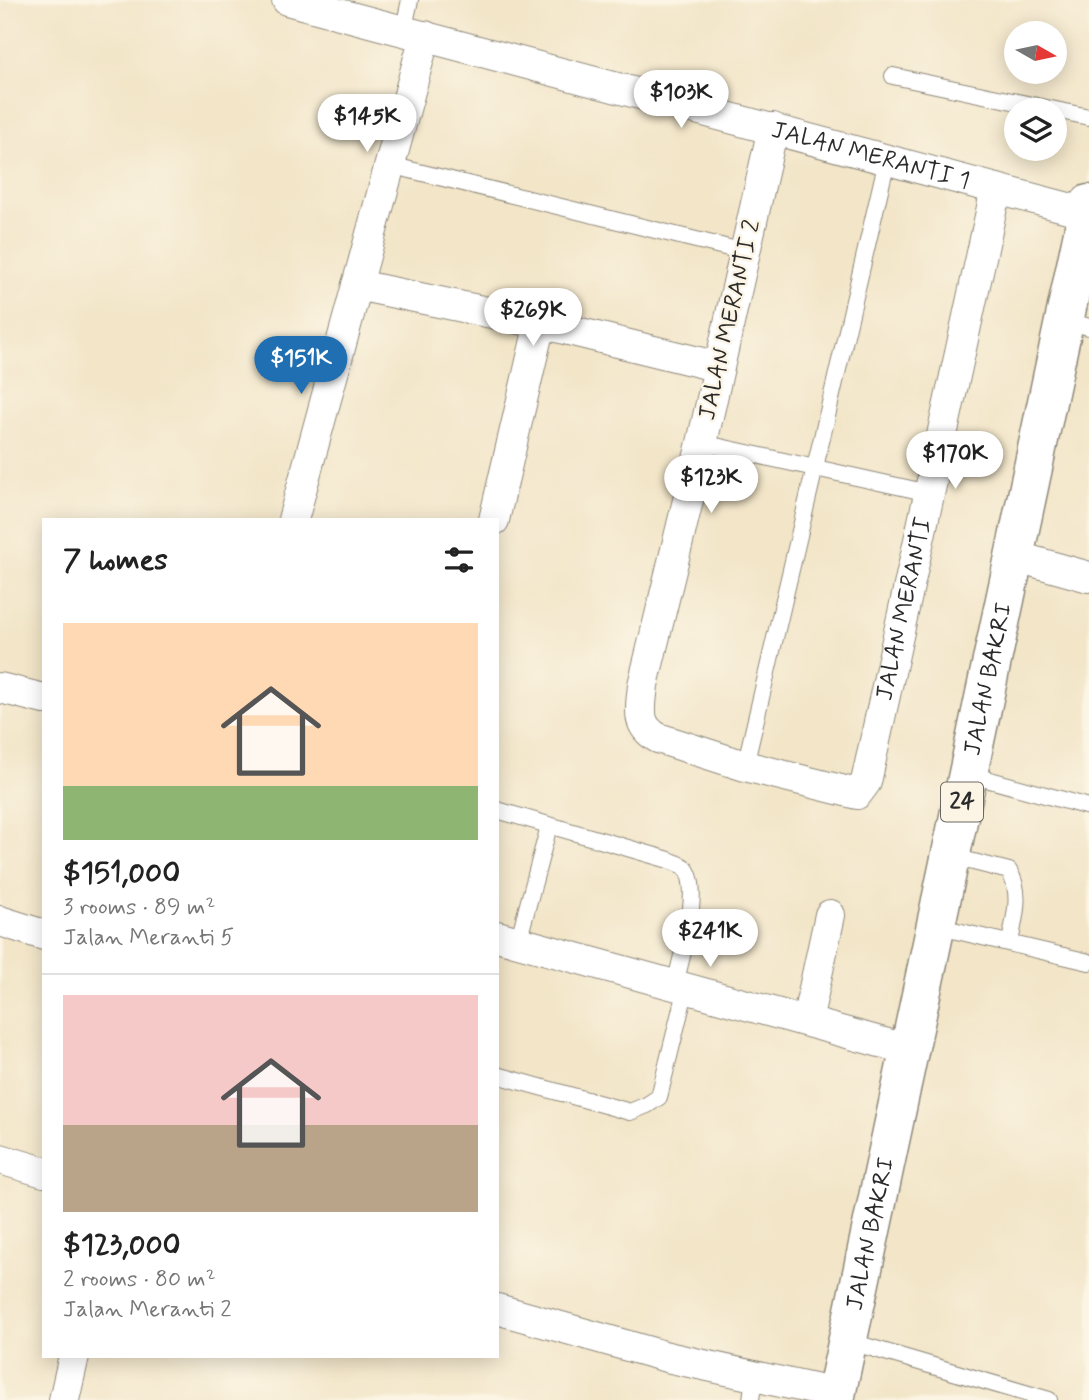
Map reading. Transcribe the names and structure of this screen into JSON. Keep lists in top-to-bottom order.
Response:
{
  "streets": {
    "main road": ["JALAN BAKRI", "24"],
    "street": ["JALAN MERANTI 1", "JALAN MERANTI 2", "JALAN MERANTI"]
  },
  "crossings": [
    ["JALAN MERANTI 1", "JALAN MERANTI 2"],
    ["JALAN MERANTI 1", "JALAN MERANTI"],
    ["JALAN MERANTI 1", "JALAN BAKRI"],
    ["JALAN MERANTI 2", "JALAN MERANTI"]
  ],
  "north": "right",
  "page": {
    "price": [
      "$103K",
      "$145K",
      "$269K",
      "$151K",
      "$170K",
      "$123K",
      "$241K"
    ],
    "heading": "7 homes",
    "list": [
      {
        "name": "$151,000",
        "note": "3 rooms · 89 m² · Jalan Meranti 5"
      },
      {
        "name": "$123,000",
        "note": "2 rooms · 80 m² · Jalan Meranti 2"
      }
    ]
  }
}
